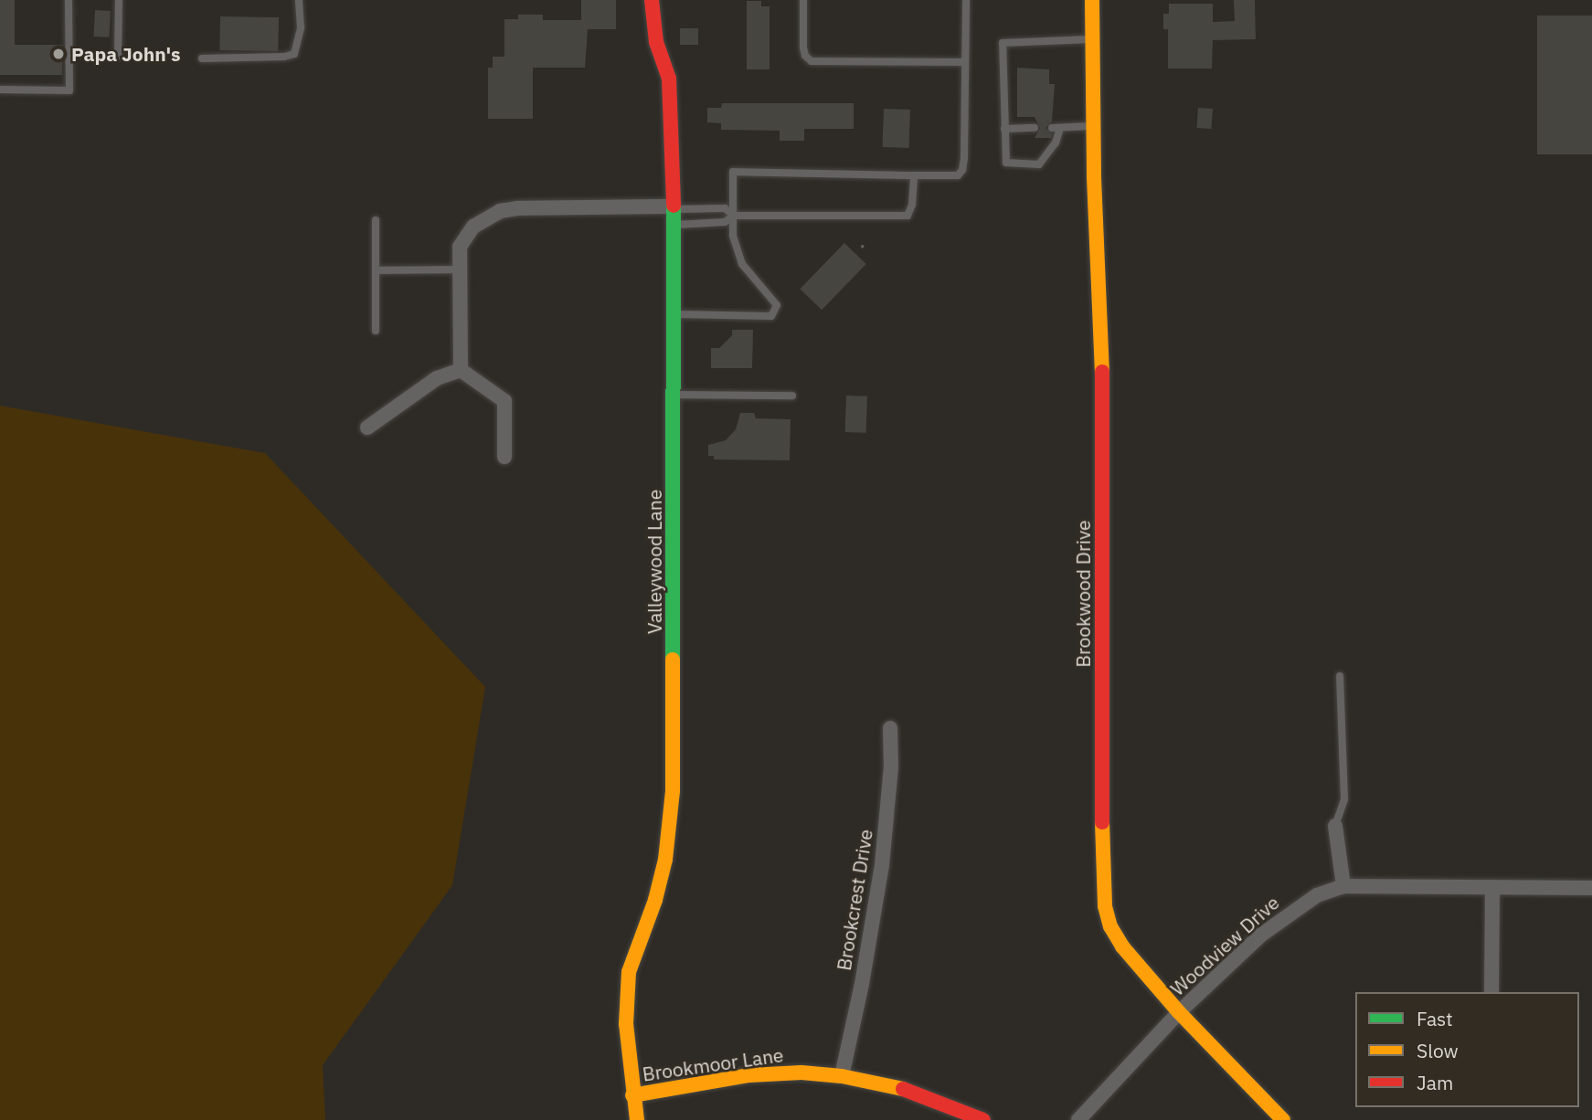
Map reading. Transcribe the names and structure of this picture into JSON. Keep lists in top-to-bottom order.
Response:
{
  "streets": {
    "street": [
      "Valleywood Lane",
      "Brookwood Drive",
      "Brookcrest Drive",
      "Woodview Drive",
      "Brookmoor Lane"
    ]
  },
  "crossings": [
    ["Valleywood Lane", "Brookmoor Lane"],
    ["Brookwood Drive", "Woodview Drive"],
    ["Brookcrest Drive", "Brookmoor Lane"]
  ],
  "places": ["Papa John's"],
  "legend": ["Fast", "Slow", "Jam"]
}
